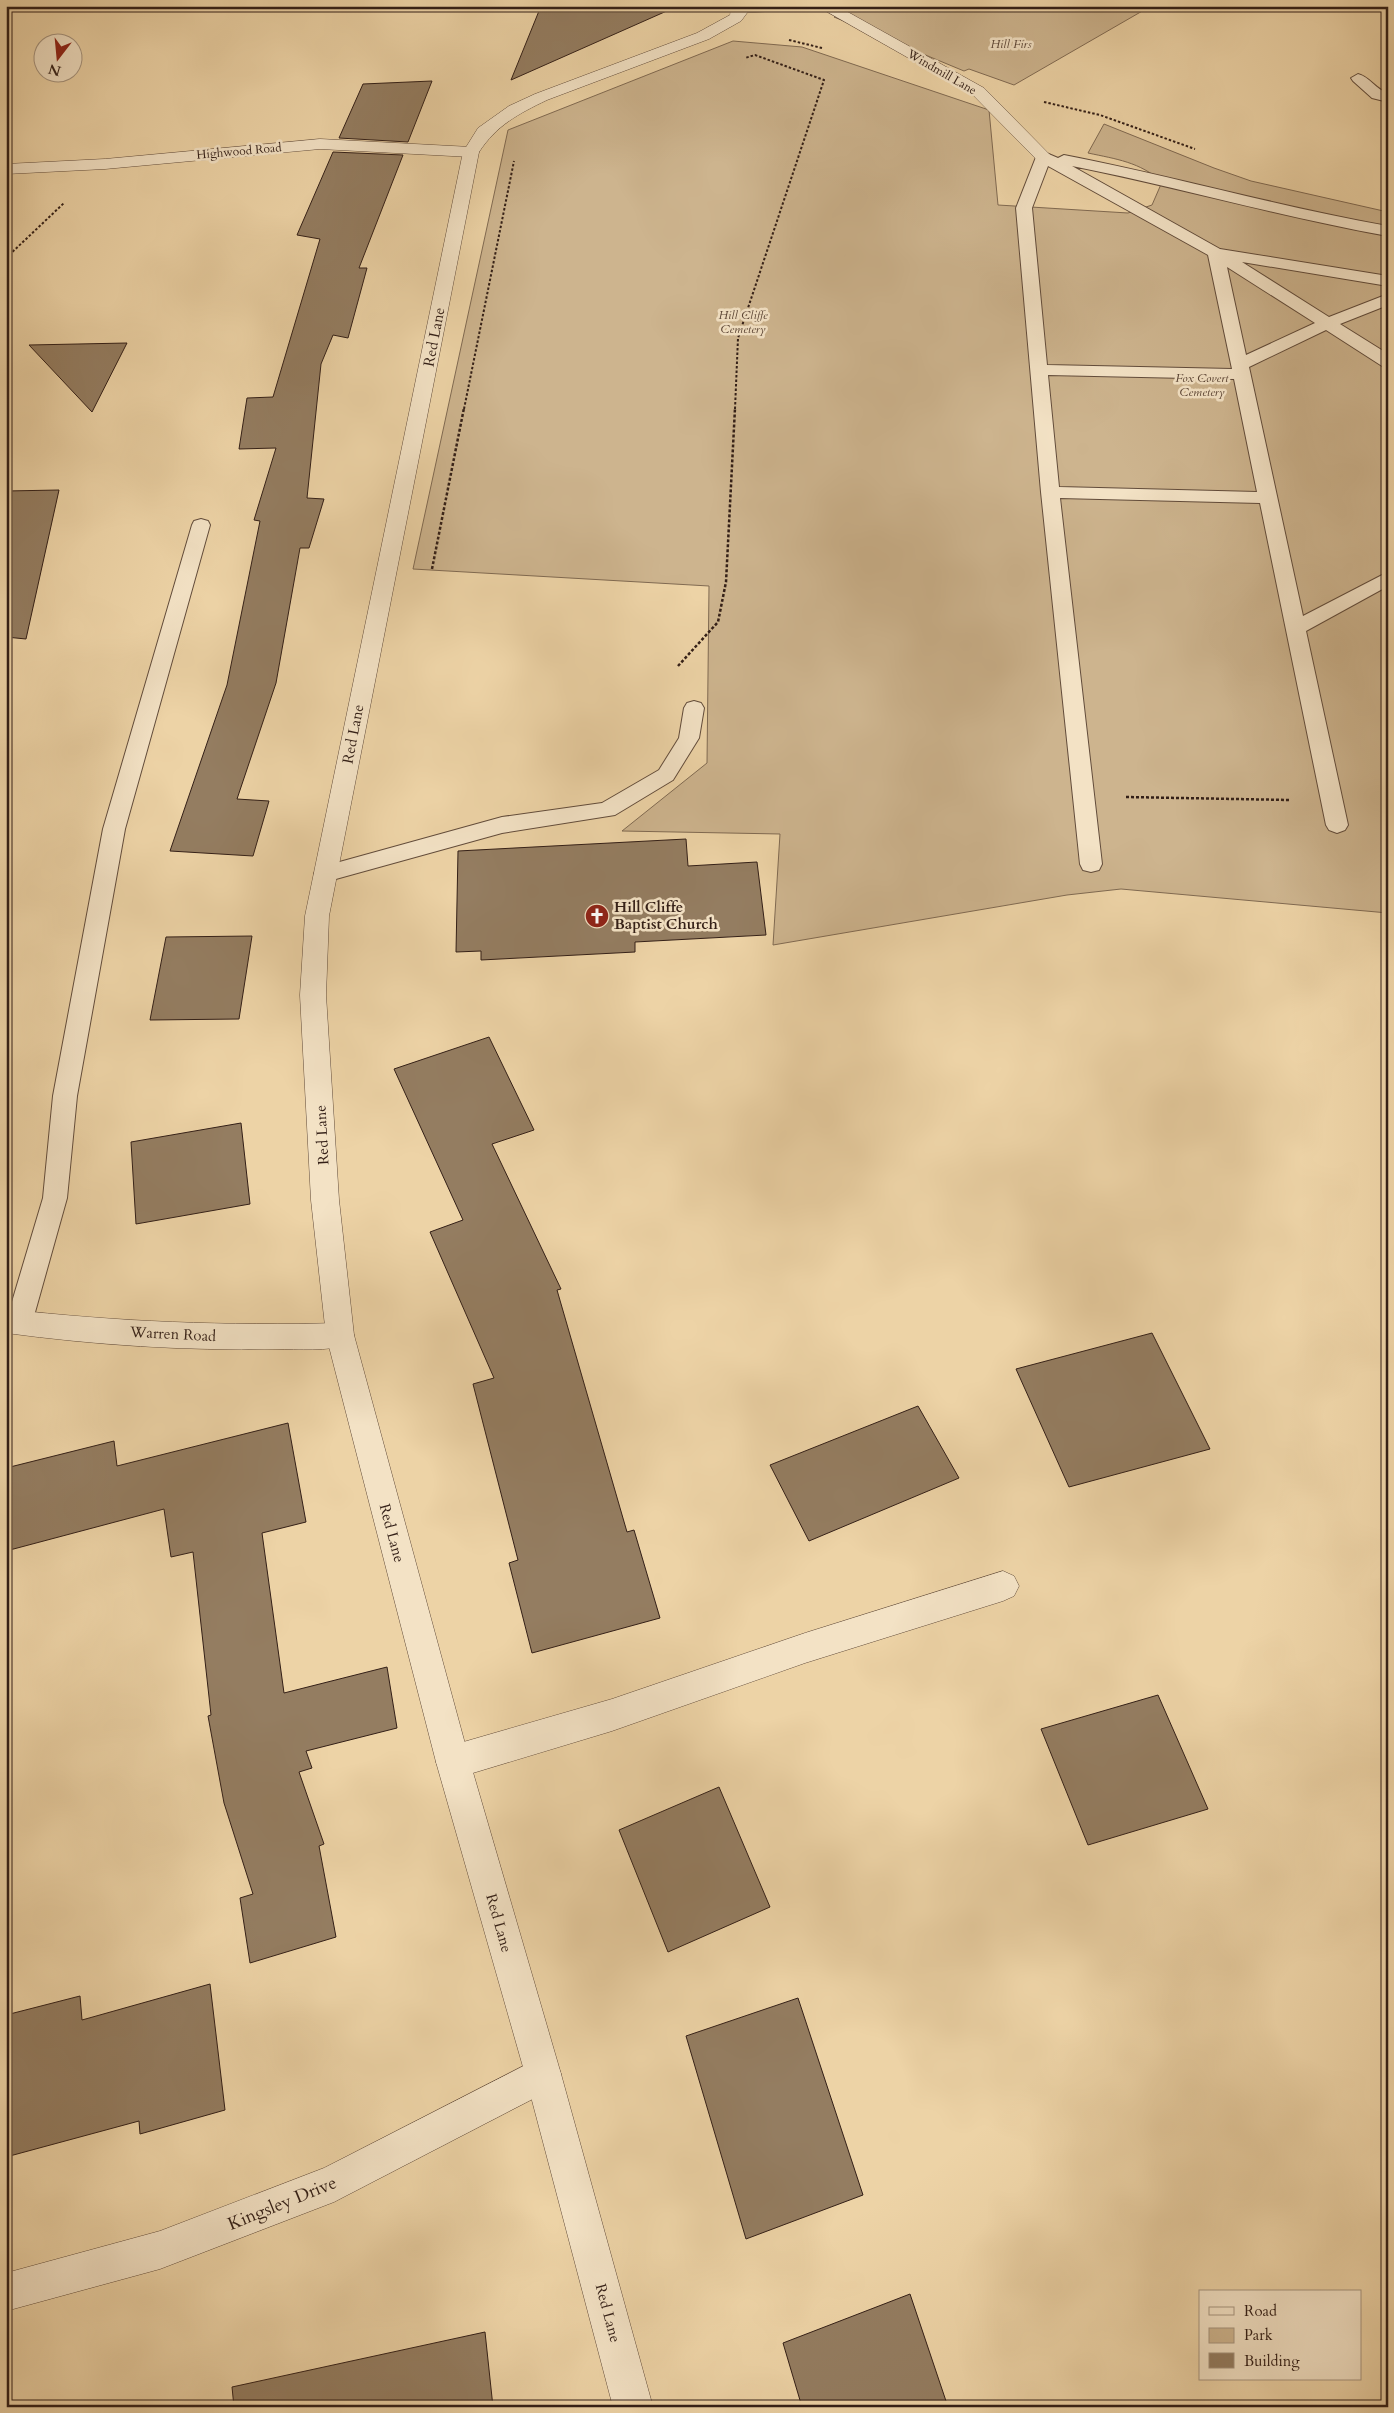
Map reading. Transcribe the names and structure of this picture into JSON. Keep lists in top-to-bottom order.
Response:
{
  "streets": {
    "street": [
      "Windmill Lane",
      "Highwood Road",
      "Red Lane",
      "Warren Road",
      "Kingsley Drive"
    ]
  },
  "crossings": [
    ["Highwood Road", "Red Lane"],
    ["Red Lane", "Warren Road"],
    ["Red Lane", "Kingsley Drive"]
  ],
  "parks": ["Hill Firs", "Hill Cliffe Cemetery", "Fox Covert Cemetery"],
  "places": {
    "church": ["Hill Cliffe Baptist Church"]
  },
  "legend": ["Road", "Park", "Building"],
  "north": "bottom"
}
